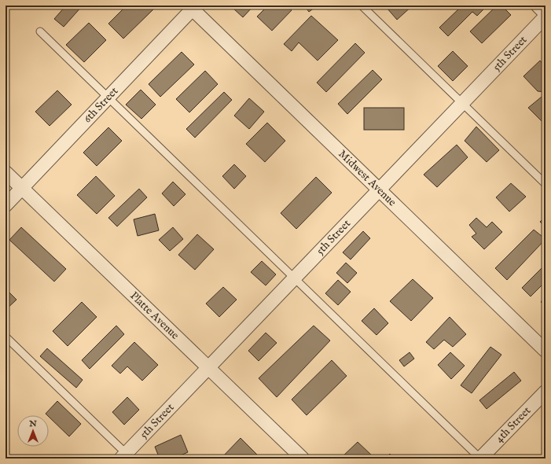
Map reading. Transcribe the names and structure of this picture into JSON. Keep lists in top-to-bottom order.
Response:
{
  "streets": {
    "street": [
      "5th Street",
      "6th Street",
      "Midwest Avenue",
      "Platte Avenue",
      "4th Street"
    ]
  },
  "crossings": [
    ["5th Street", "Midwest Avenue"],
    ["5th Street", "Platte Avenue"],
    ["6th Street", "Midwest Avenue"],
    ["6th Street", "Platte Avenue"]
  ],
  "north": "top"
}
